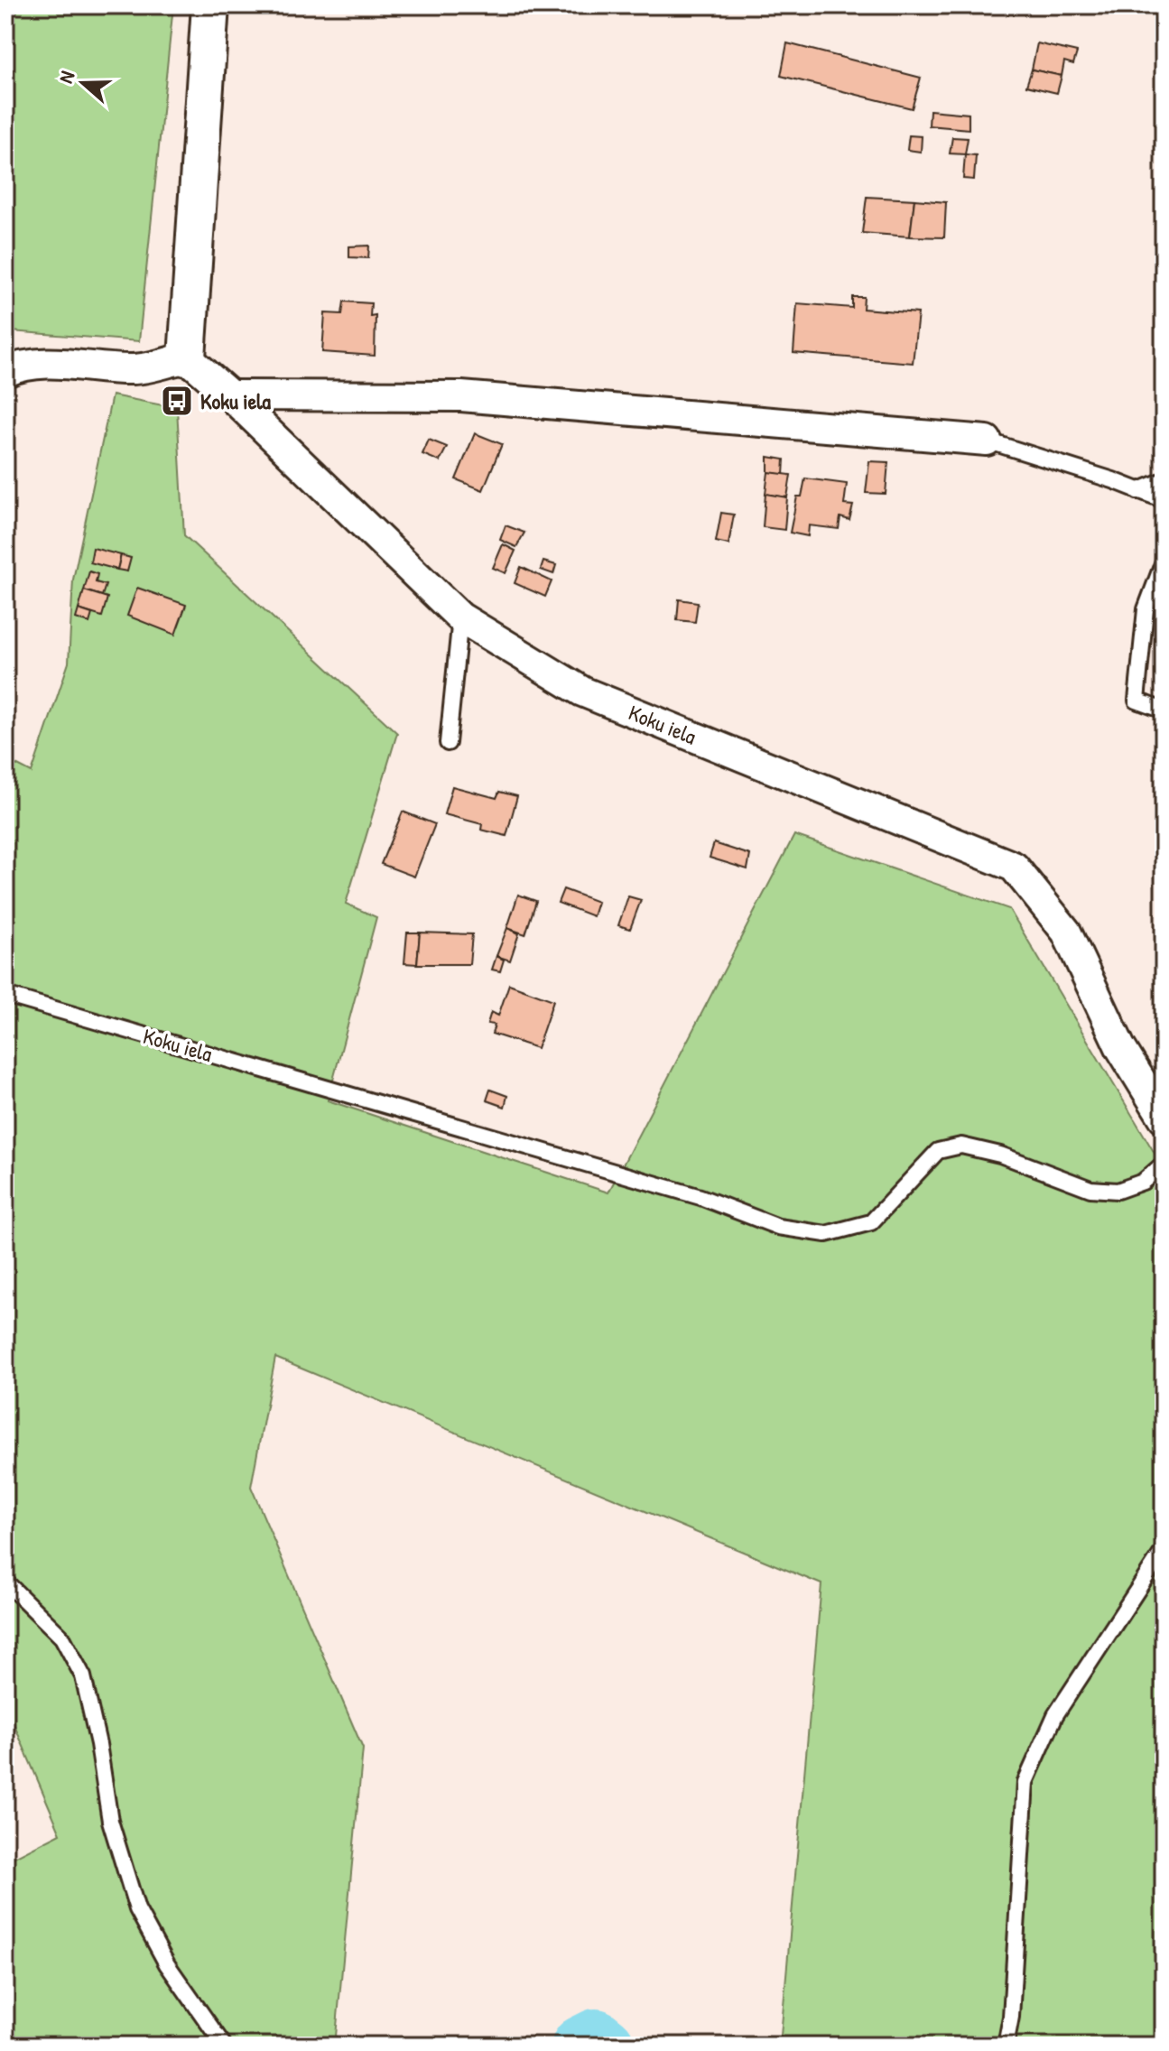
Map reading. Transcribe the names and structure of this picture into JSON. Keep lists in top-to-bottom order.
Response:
{
  "streets": {
    "street": ["Koku iela"]
  },
  "places": {
    "bus stop": ["Koku iela"]
  },
  "north": "left"
}
